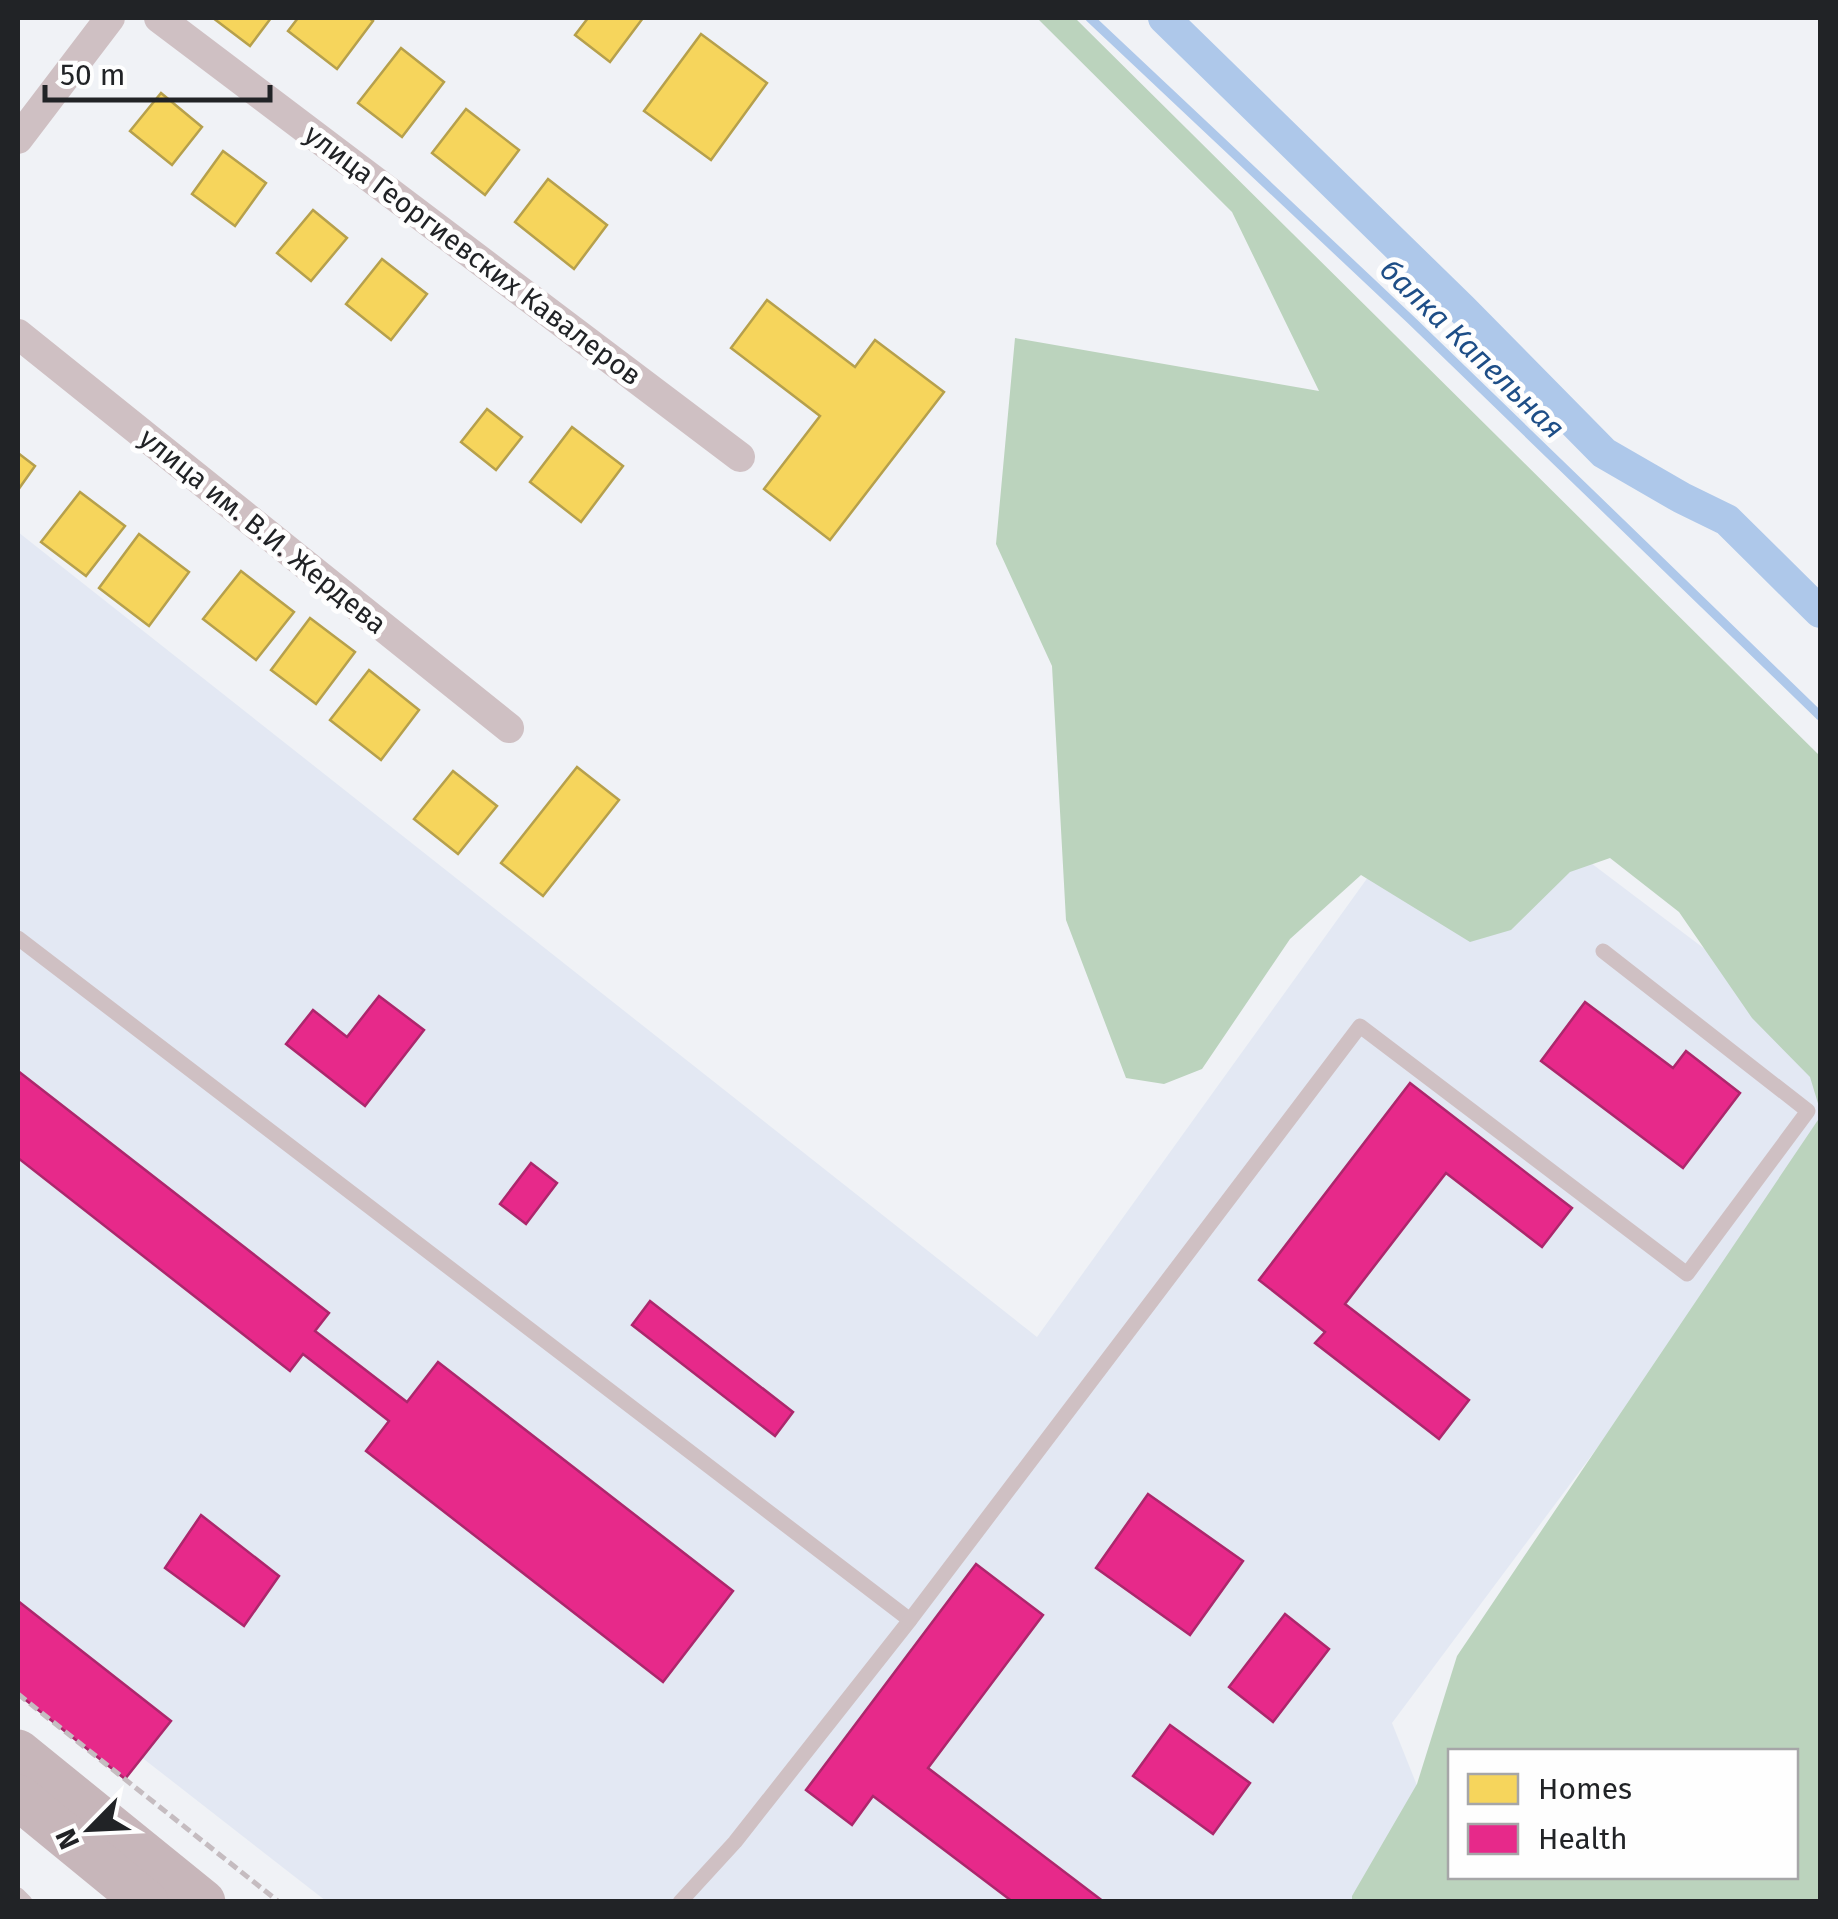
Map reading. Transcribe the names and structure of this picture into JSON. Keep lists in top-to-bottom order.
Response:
{
  "streets": {
    "street": ["улица Георгиевских Кавалеров", "улица им. В.И. Жердева"]
  },
  "water": ["балка Капельная"],
  "legend": ["Homes", "Health"],
  "scale_bar": "50 m",
  "north": "bottom left"
}
